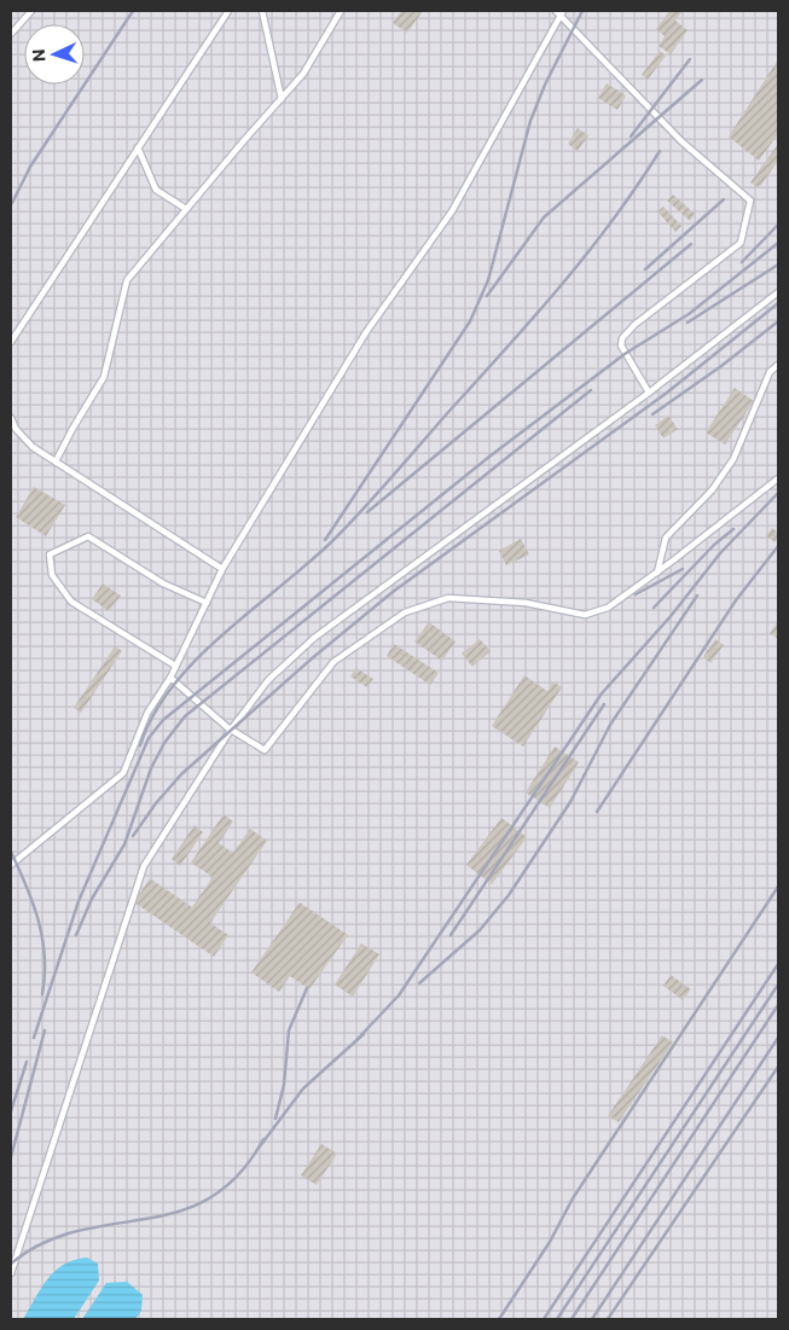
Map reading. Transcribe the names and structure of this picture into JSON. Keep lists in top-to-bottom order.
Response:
{
  "north": "left"
}
